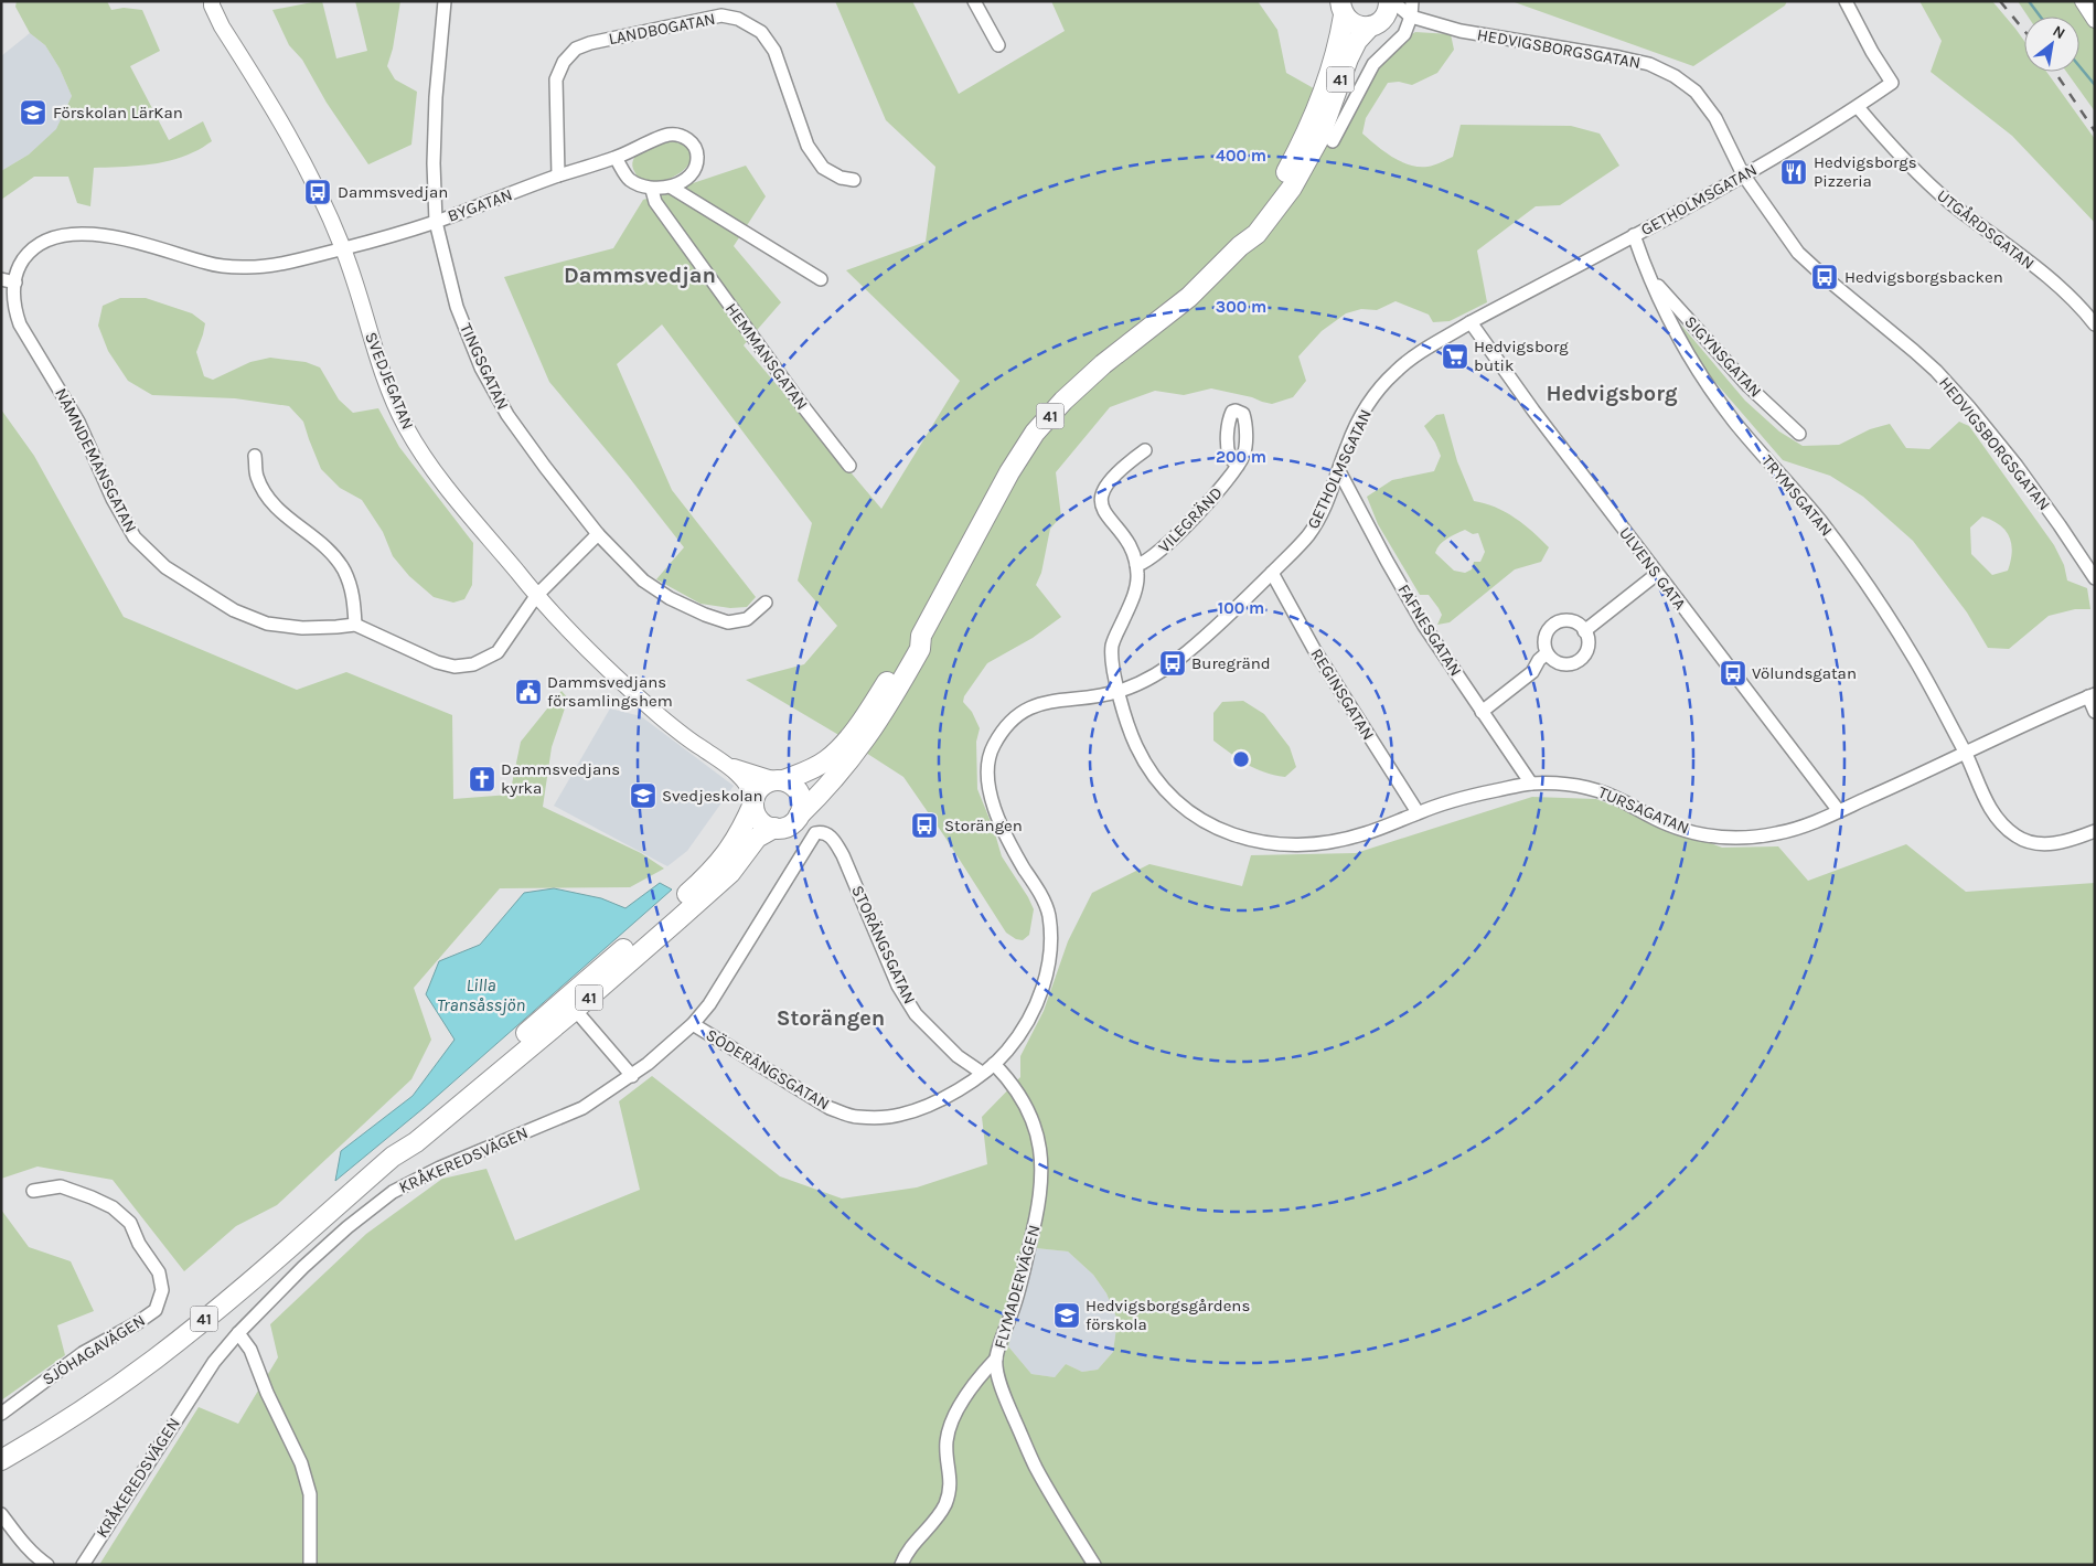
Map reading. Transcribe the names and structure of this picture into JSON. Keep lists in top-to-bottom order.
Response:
{
  "streets": {
    "main road": ["41"],
    "street": [
      "LANDBOGATAN",
      "HEDVIGSBORGSGATAN",
      "GETHOLMSGATAN",
      "BYGATAN",
      "UTGÅRDSGATAN",
      "HEMMANSGATAN",
      "SIGYNSGATAN",
      "TINGSGATAN",
      "SVEDJEGATAN",
      "NÄMNDEMANSGATAN",
      "TRYMSGATAN",
      "VILEGRÄND",
      "ULVENS GATA",
      "FAFNESGATAN",
      "REGINSGATAN",
      "TURSAGATAN",
      "STORÄNGSGATAN",
      "SÖDERÄNGSGATAN",
      "KRÅKEREDSVÄGEN",
      "FLYMADERVÄGEN",
      "SJÖHAGAVÄGEN"
    ]
  },
  "crossings": [
    ["LANDBOGATAN", "BYGATAN"],
    ["HEDVIGSBORGSGATAN", "41"],
    ["HEDVIGSBORGSGATAN", "GETHOLMSGATAN"],
    ["41", "SVEDJEGATAN"],
    ["GETHOLMSGATAN", "UTGÅRDSGATAN"],
    ["GETHOLMSGATAN", "TRYMSGATAN"],
    ["GETHOLMSGATAN", "ULVENS GATA"],
    ["GETHOLMSGATAN", "FAFNESGATAN"],
    ["GETHOLMSGATAN", "REGINSGATAN"],
    ["GETHOLMSGATAN", "TURSAGATAN"],
    ["GETHOLMSGATAN", "SÖDERÄNGSGATAN"],
    ["GETHOLMSGATAN", "FLYMADERVÄGEN"],
    ["BYGATAN", "TINGSGATAN"],
    ["BYGATAN", "SVEDJEGATAN"],
    ["BYGATAN", "NÄMNDEMANSGATAN"],
    ["SIGYNSGATAN", "TRYMSGATAN"],
    ["TINGSGATAN", "NÄMNDEMANSGATAN"],
    ["SVEDJEGATAN", "NÄMNDEMANSGATAN"],
    ["TRYMSGATAN", "TURSAGATAN"],
    ["VILEGRÄND", "TURSAGATAN"],
    ["ULVENS GATA", "TURSAGATAN"],
    ["FAFNESGATAN", "TURSAGATAN"],
    ["REGINSGATAN", "TURSAGATAN"],
    ["STORÄNGSGATAN", "SÖDERÄNGSGATAN"],
    ["STORÄNGSGATAN", "KRÅKEREDSVÄGEN"],
    ["SÖDERÄNGSGATAN", "KRÅKEREDSVÄGEN"],
    ["SÖDERÄNGSGATAN", "FLYMADERVÄGEN"]
  ],
  "districts": ["Dammsvedjan", "Hedvigsborg", "Storängen"],
  "water": ["Lilla Transåssjön"],
  "places": {
    "school or university": ["Förskolan LärKan", "Svedjeskolan", "Hedvigsborgsgårdens förskola"],
    "restaurant": ["Hedvigsborgs Pizzeria"],
    "bus stop": [
      "Dammsvedjan",
      "Hedvigsborgsbacken",
      "Buregränd",
      "Völundsgatan",
      "Storängen"
    ],
    "supermarket": ["Hedvigsborg butik"],
    "public building": ["Dammsvedjans församlingshem"],
    "church": ["Dammsvedjans kyrka"]
  },
  "north": "top right",
  "rings": [
    "400 m",
    "300 m",
    "200 m",
    "100 m"
  ]
}
